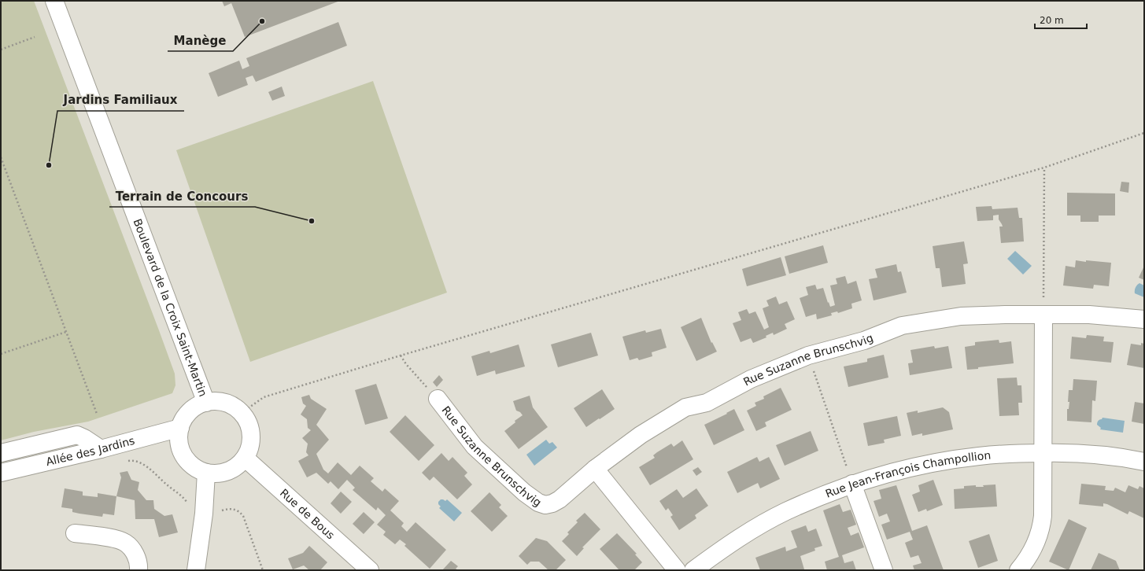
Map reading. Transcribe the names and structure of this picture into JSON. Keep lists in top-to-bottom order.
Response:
{
  "streets": {
    "street": [
      "Boulevard de la Croix Saint-Martin",
      "Rue Suzanne Brunschvig",
      "Allée des Jardins",
      "Rue Jean-François Champollion",
      "Rue de Bous"
    ]
  },
  "crossings": [
    ["Boulevard de la Croix Saint-Martin", "Allée des Jardins"],
    ["Boulevard de la Croix Saint-Martin", "Rue de Bous"],
    ["Allée des Jardins", "Rue de Bous"]
  ],
  "places": ["Manège", "Jardins Familiaux", "Terrain de Concours"],
  "scale_bar": "20 m"
}
